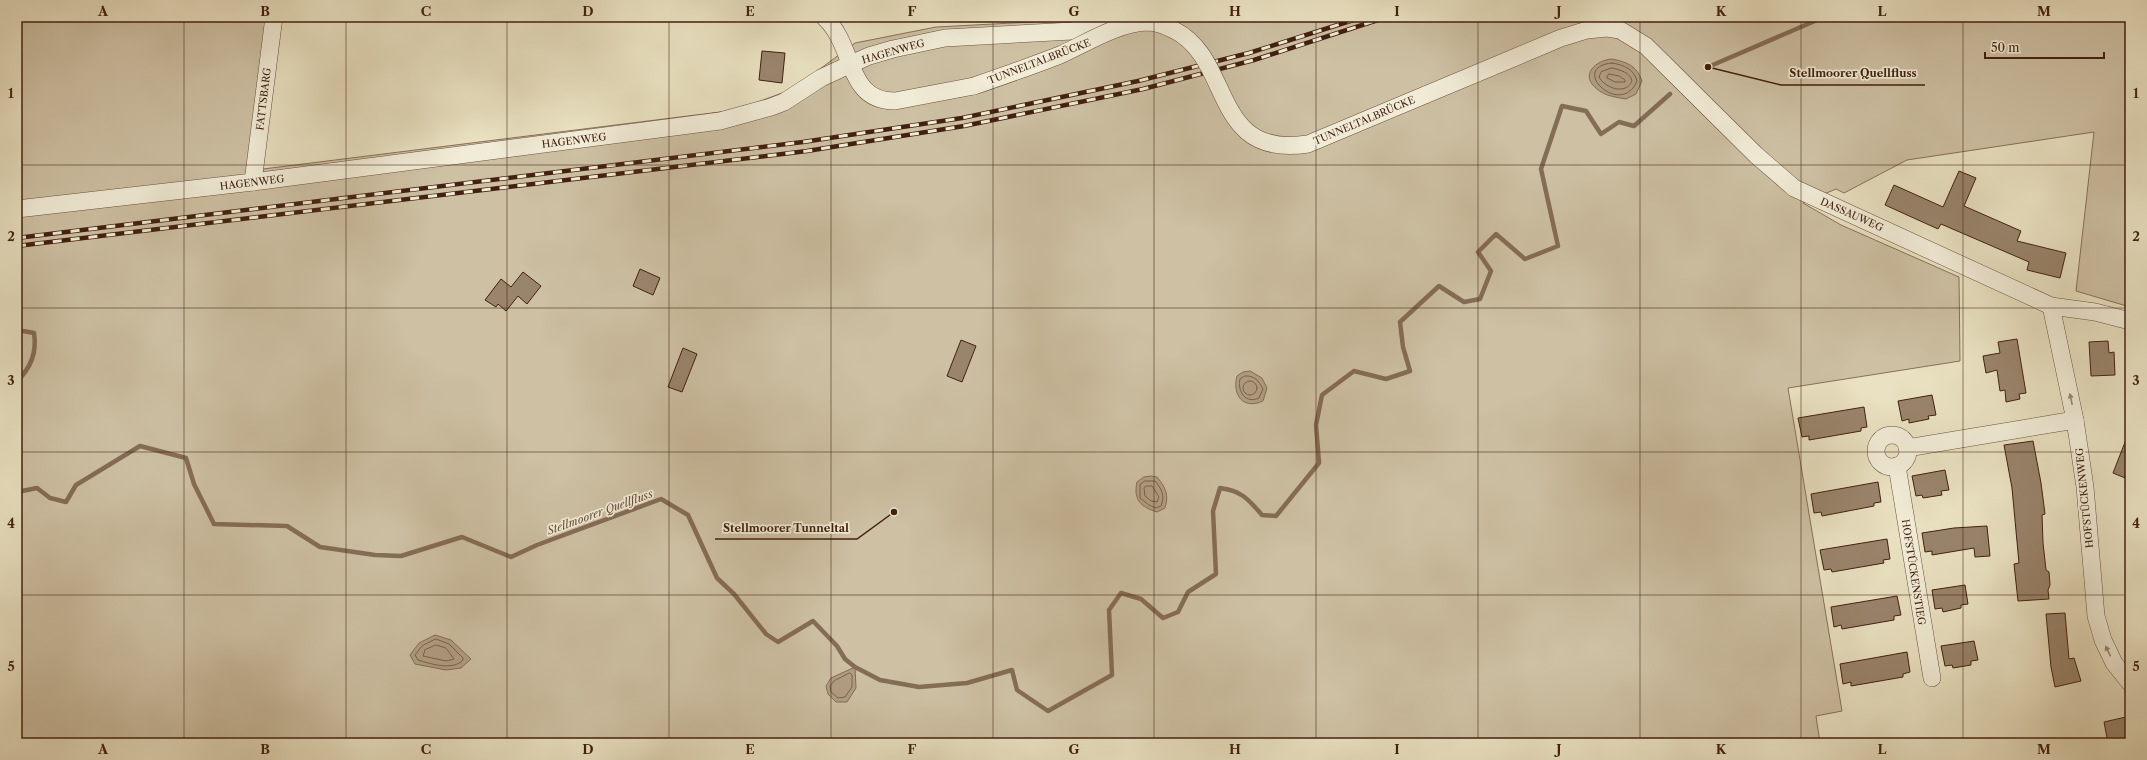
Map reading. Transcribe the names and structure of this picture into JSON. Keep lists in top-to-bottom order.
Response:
{
  "streets": {
    "street": [
      "HAGENWEG",
      "TUNNELTALBRÜCKE",
      "FATTSBARG",
      "DASSAUWEG",
      "HOFSTÜCKENWEG",
      "HOFSTÜCKENSTIEG"
    ]
  },
  "crossings": [
    ["HAGENWEG", "TUNNELTALBRÜCKE"],
    ["HAGENWEG", "FATTSBARG"],
    ["TUNNELTALBRÜCKE", "DASSAUWEG"],
    ["DASSAUWEG", "HOFSTÜCKENWEG"]
  ],
  "one_way": ["HOFSTÜCKENWEG"],
  "water": ["Stellmoorer Quellfluss"],
  "places": ["Stellmoorer Quellfluss", "Stellmoorer Tunneltal"],
  "scale_bar": "50 m",
  "grid": {
    "columns": [
      "A",
      "B",
      "C",
      "D",
      "E",
      "F",
      "G",
      "H",
      "I",
      "J",
      "K",
      "L",
      "M"
    ],
    "rows": [
      "1",
      "2",
      "3",
      "4",
      "5"
    ]
  }
}
